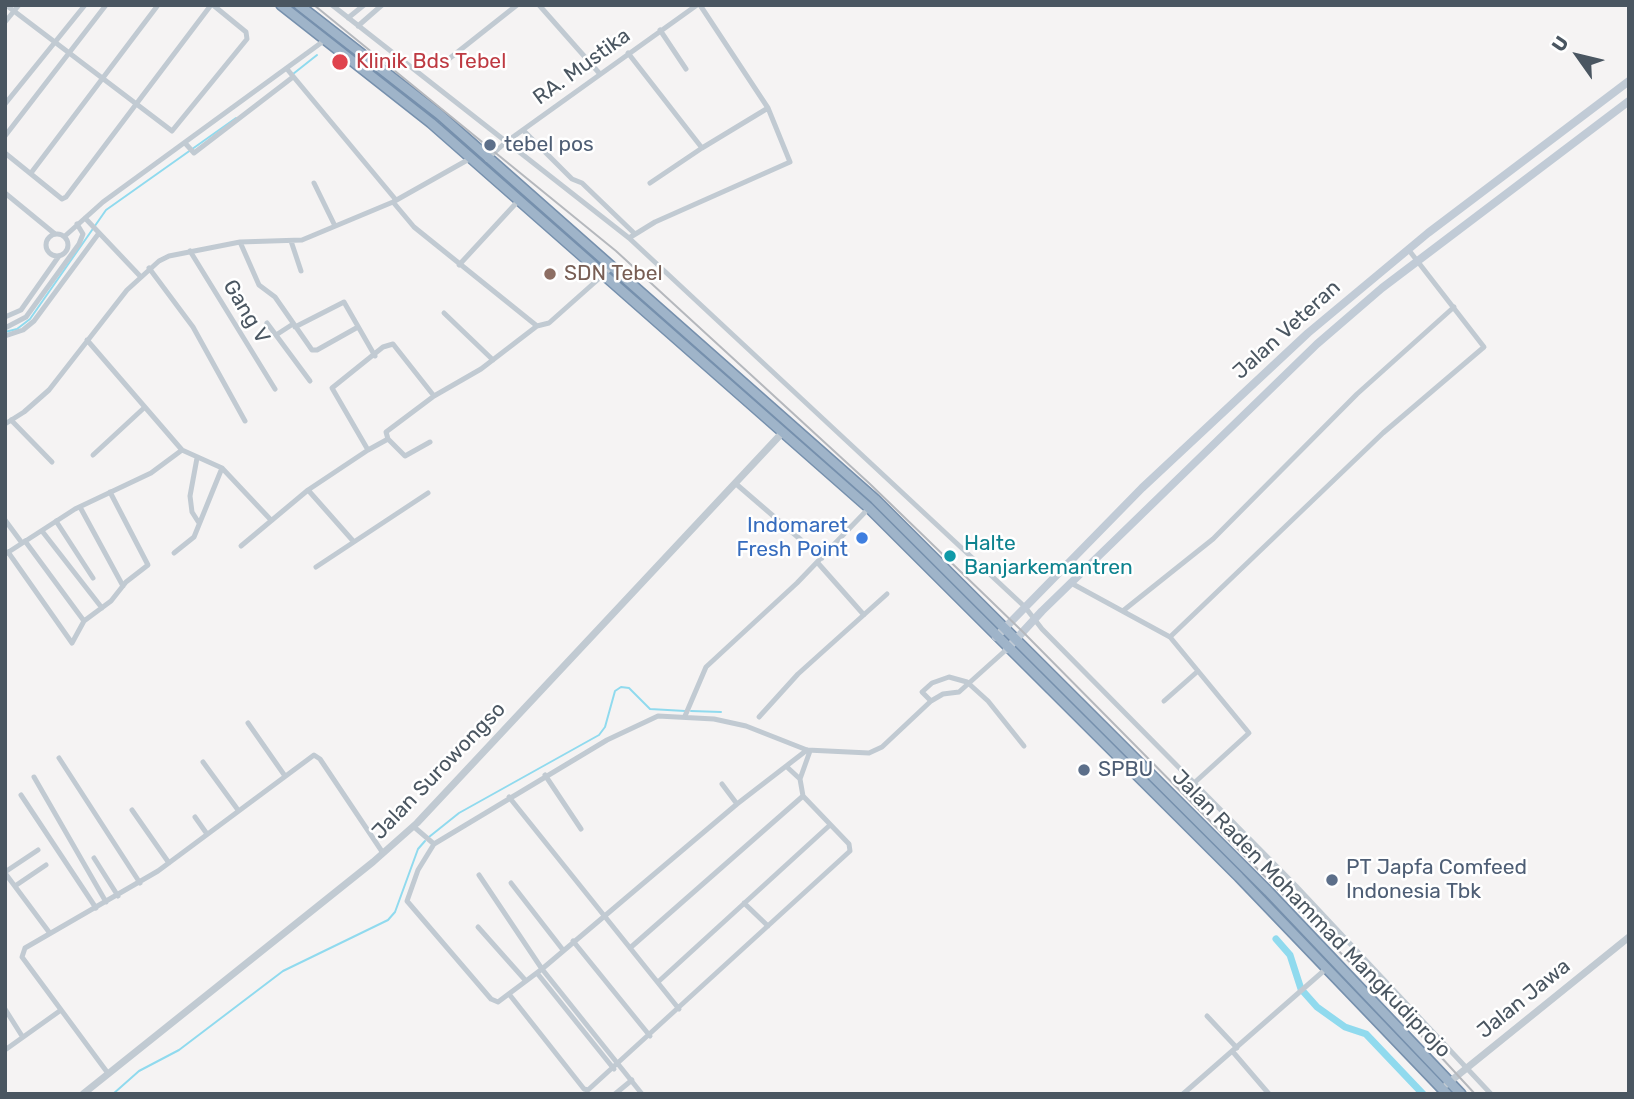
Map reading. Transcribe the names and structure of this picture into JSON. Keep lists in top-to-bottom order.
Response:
{
  "streets": {
    "highway": ["Jalan Raden Mohammad Mangkudiprojo"],
    "main road": ["Jalan Veteran"],
    "street": [
      "RA. Mustika",
      "Gang V",
      "Jalan Surowongso",
      "Jalan Jawa"
    ]
  },
  "crossings": [
    ["RA. Mustika", "Jalan Raden Mohammad Mangkudiprojo"],
    ["Jalan Veteran", "Jalan Raden Mohammad Mangkudiprojo"],
    ["Jalan Surowongso", "Jalan Raden Mohammad Mangkudiprojo"],
    ["Jalan Raden Mohammad Mangkudiprojo", "Jalan Jawa"]
  ],
  "places": [
    "Klinik Bds Tebel",
    "tebel pos",
    "SDN Tebel",
    "Indomaret Fresh Point",
    "Halte Banjarkemantren",
    "SPBU",
    "PT Japfa Comfeed Indonesia Tbk"
  ],
  "north": "top left"
}
